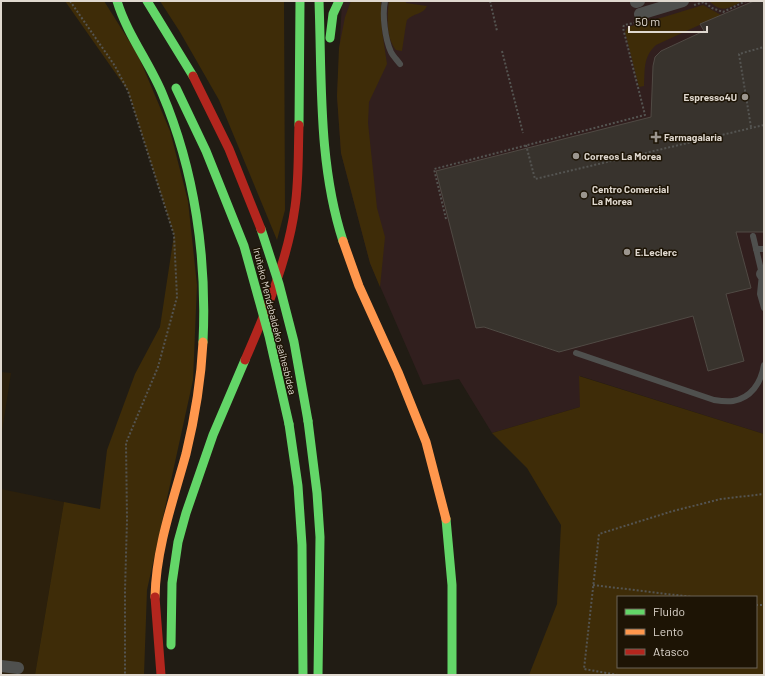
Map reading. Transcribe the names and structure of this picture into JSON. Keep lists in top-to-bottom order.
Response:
{
  "streets": {
    "highway": ["Iruñeko Mendebaldeko saihesbidea"]
  },
  "places": {
    "other": [
      "Espresso4U",
      "Correos La Morea",
      "Centro Comercial La Morea",
      "E.Leclerc"
    ],
    "health": ["Farmagalaria"]
  },
  "legend": ["Fluido", "Lento", "Atasco"],
  "scale_bar": "50 m"
}
